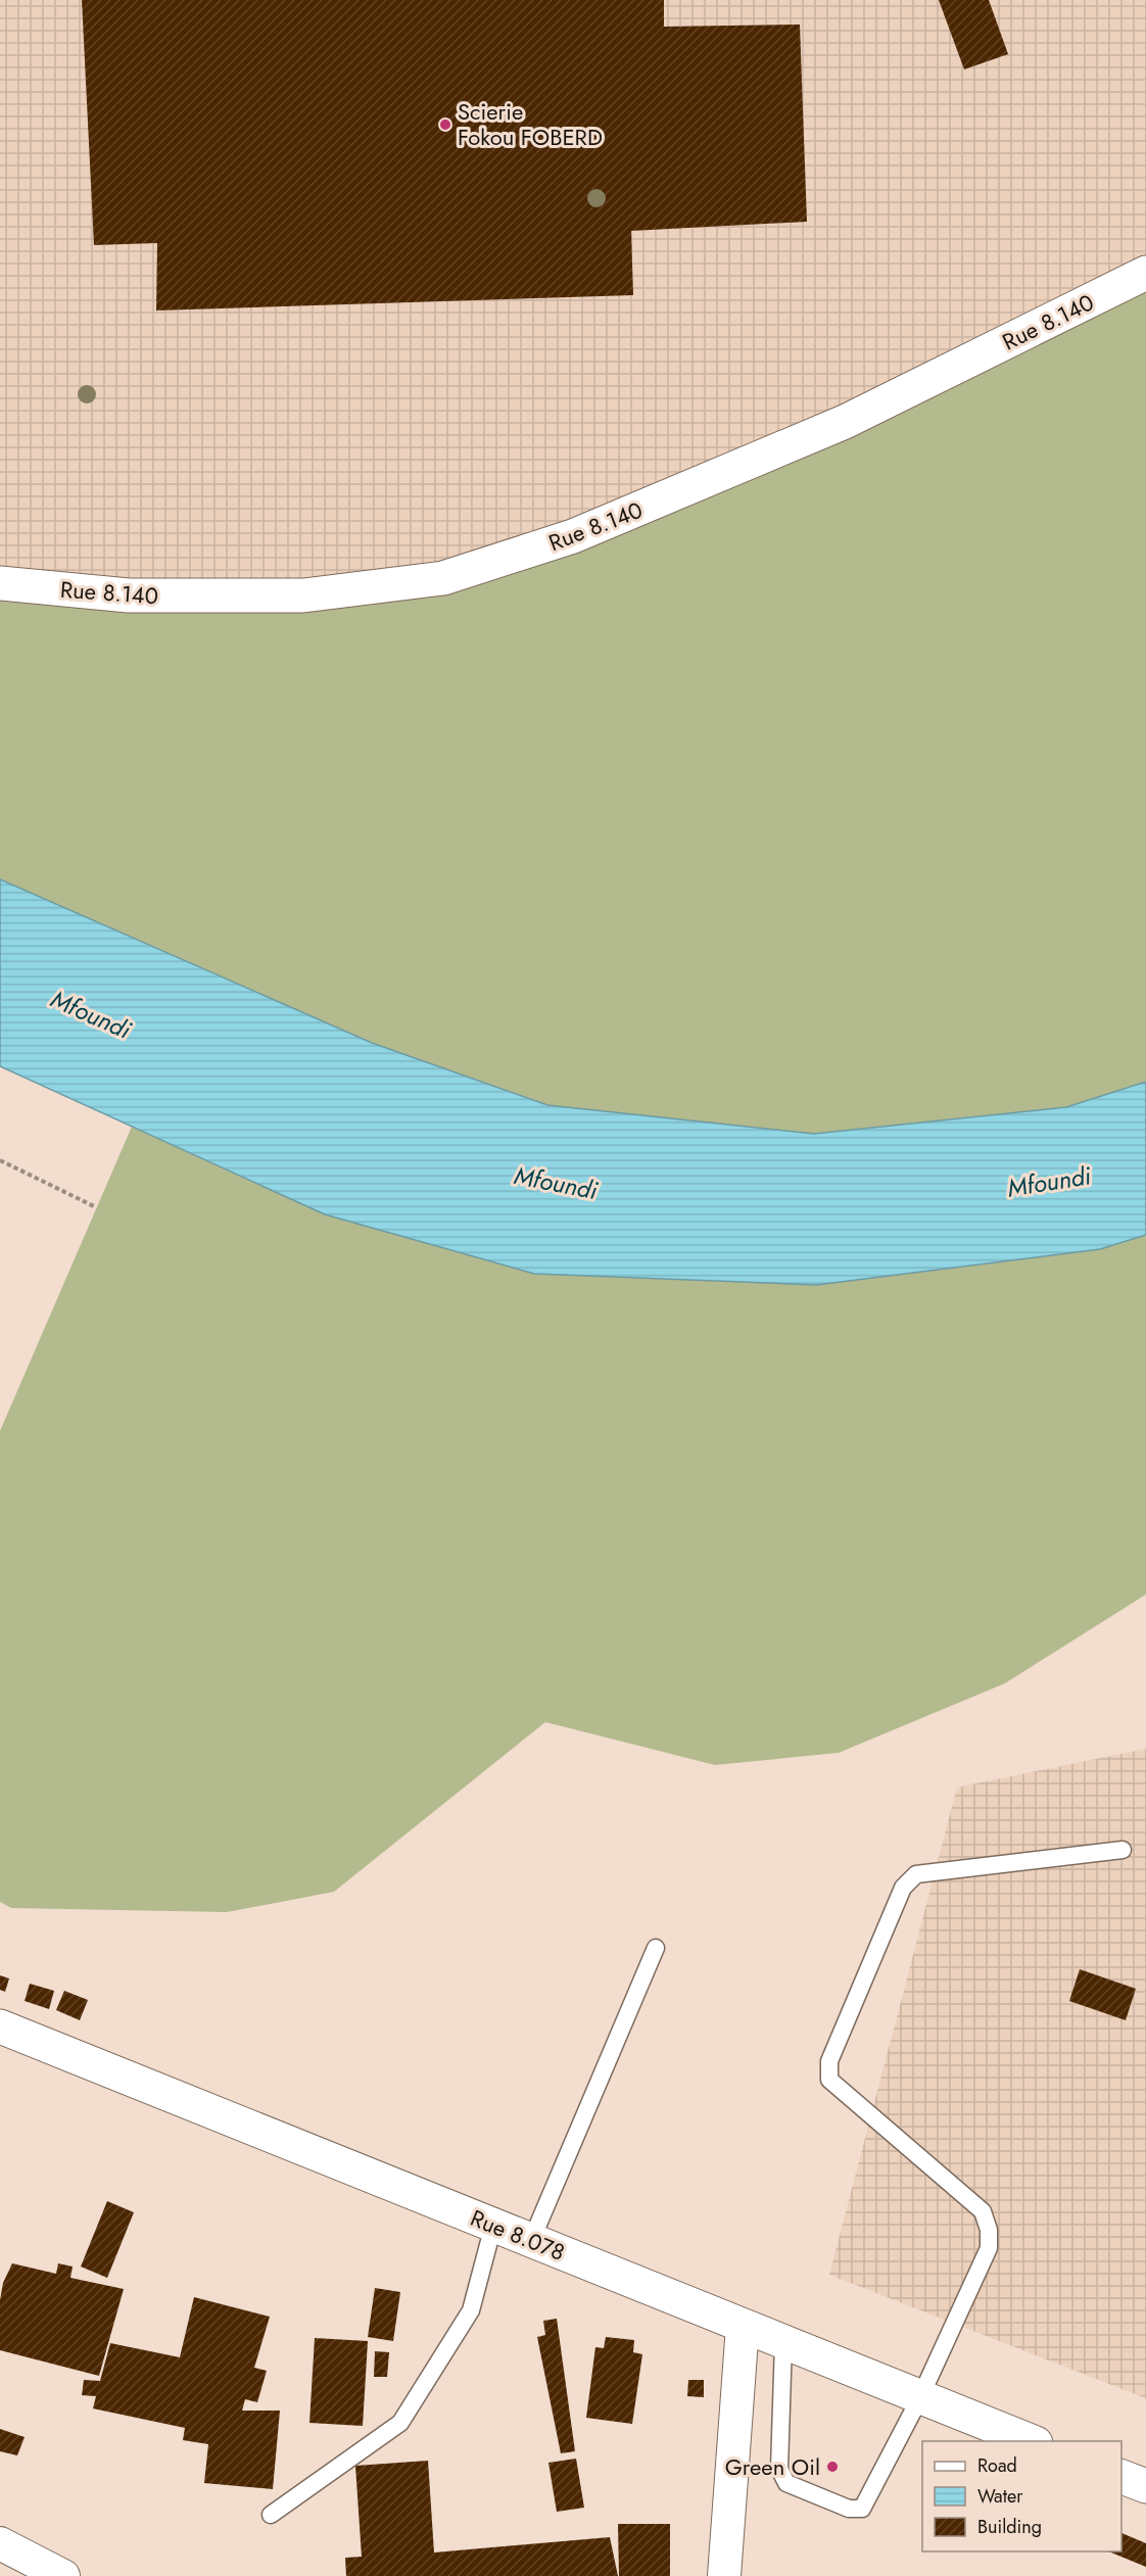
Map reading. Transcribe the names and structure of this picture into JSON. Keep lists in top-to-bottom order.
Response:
{
  "streets": {
    "main road": ["Rue 8.140", "Rue 8.078"]
  },
  "water": ["Mfoundi"],
  "places": ["Scierie Fokou FOBERD", "Green Oil"],
  "legend": ["Road", "Water", "Building"]
}
